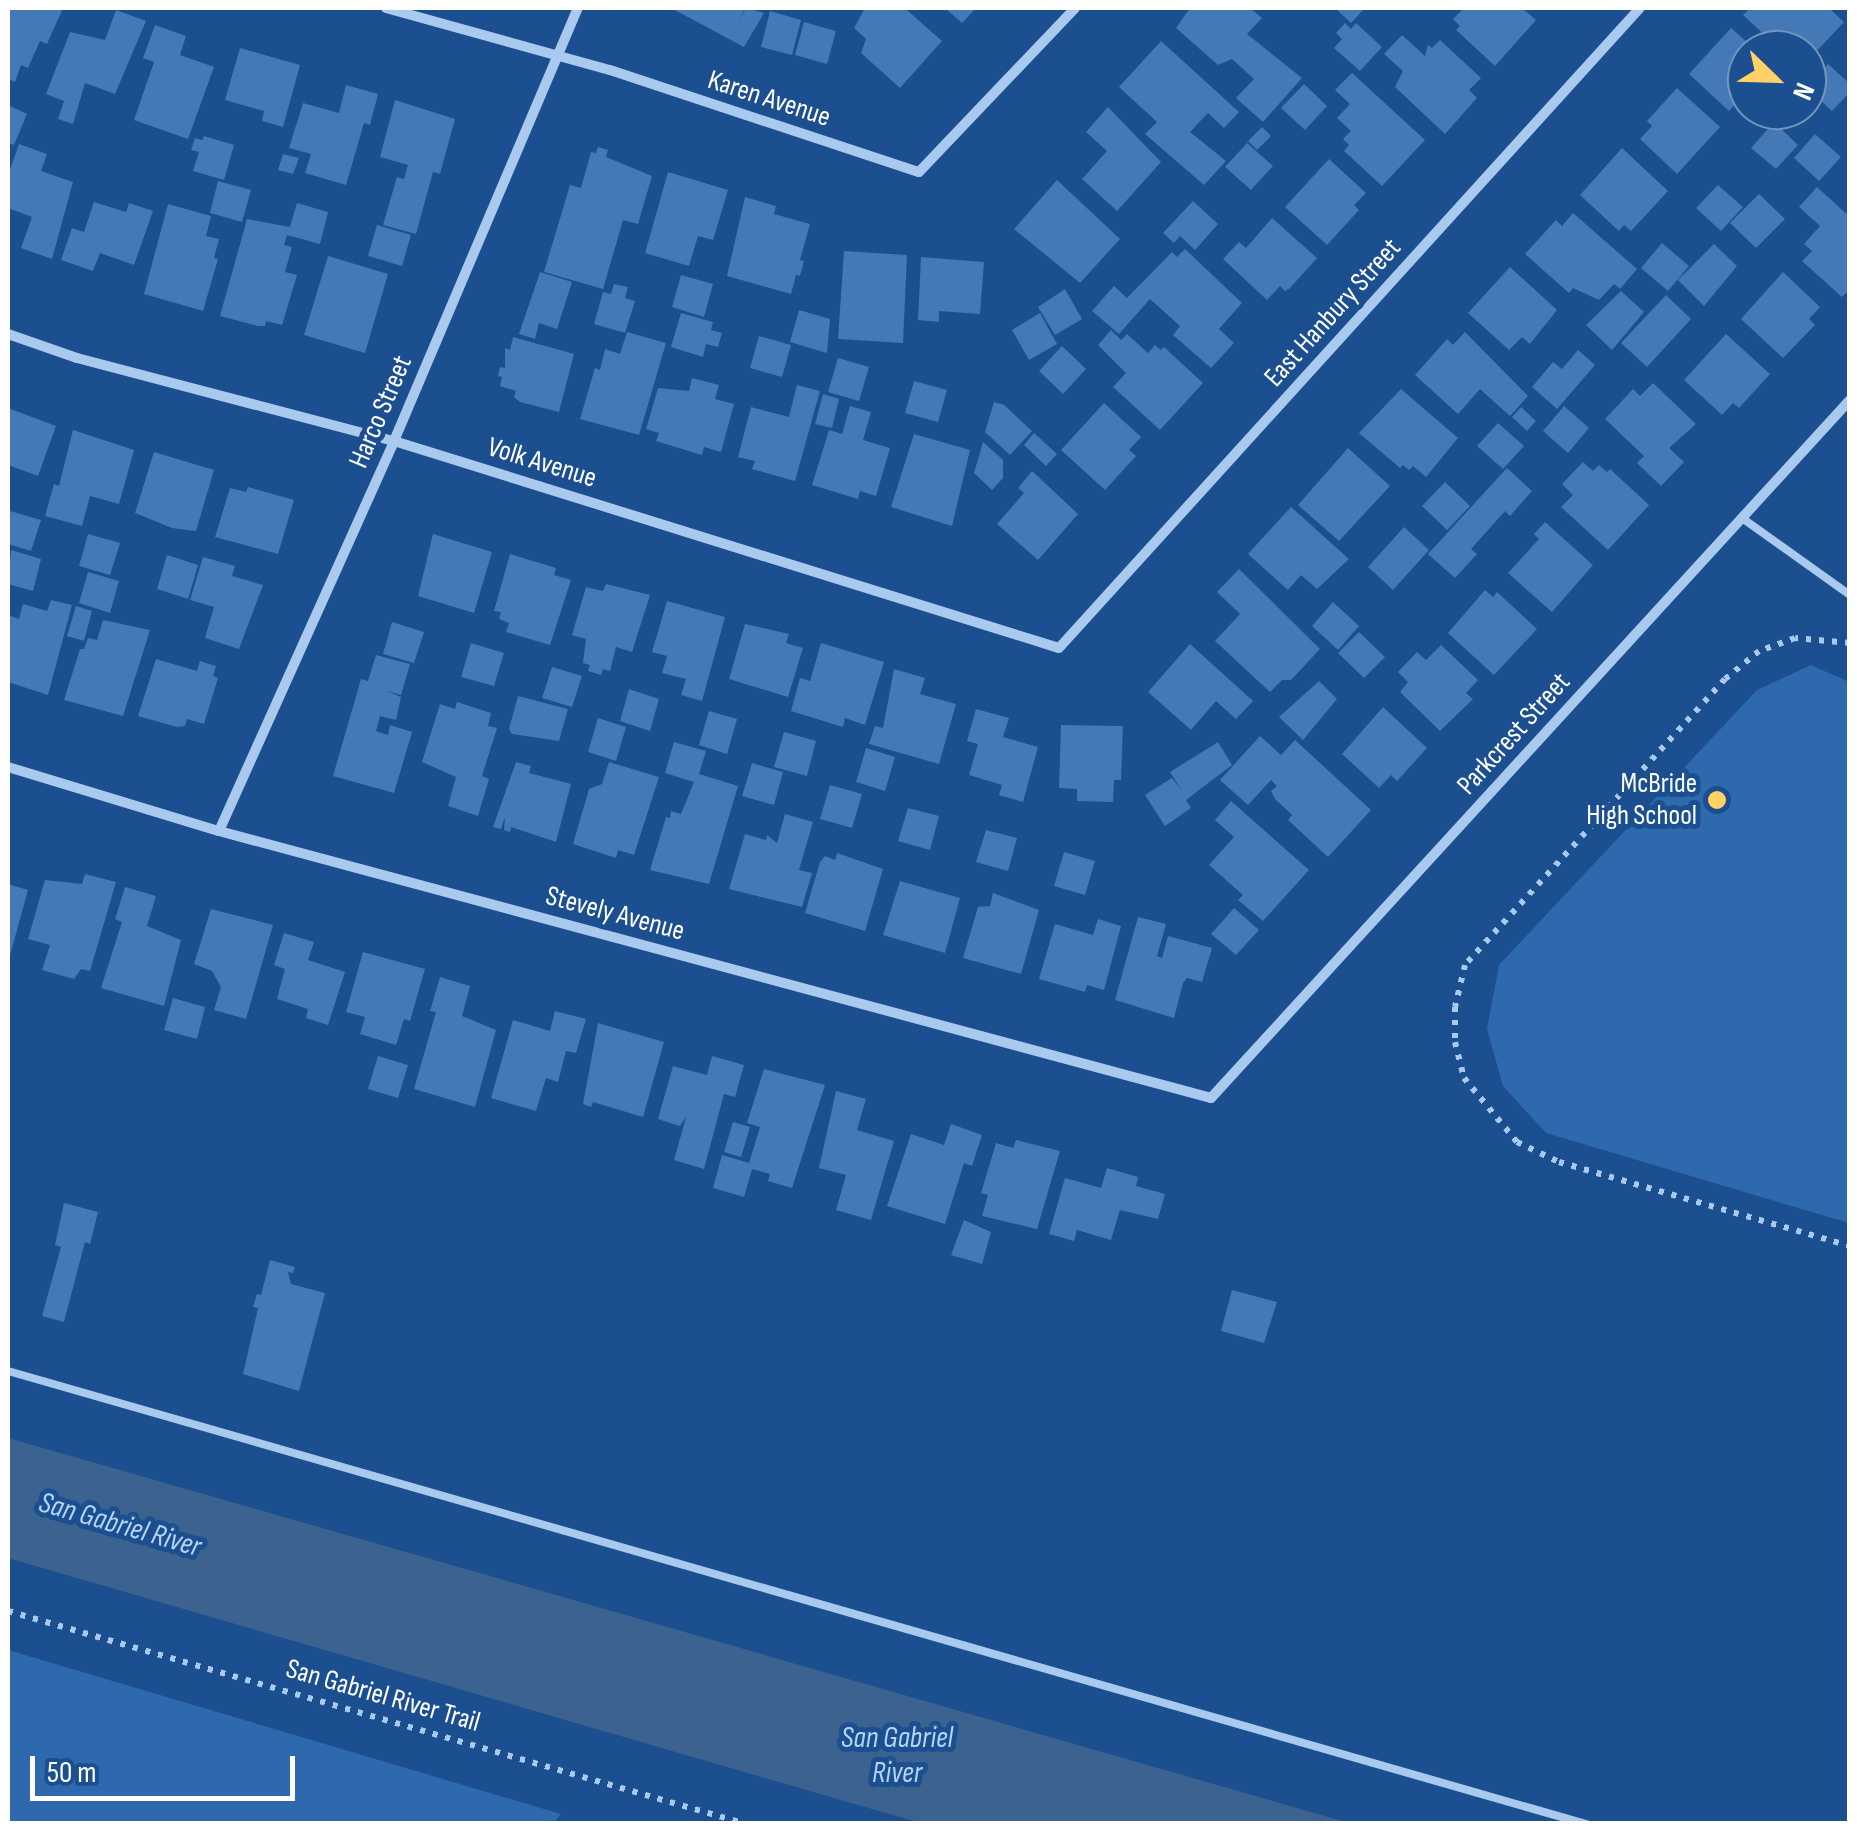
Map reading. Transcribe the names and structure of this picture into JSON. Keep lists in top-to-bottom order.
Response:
{
  "streets": {
    "street": [
      "Karen Avenue",
      "East Hanbury Street",
      "Harco Street",
      "Volk Avenue",
      "Parkcrest Street",
      "Stevely Avenue"
    ],
    "path": ["San Gabriel River Trail"]
  },
  "crossings": [
    ["Karen Avenue", "Harco Street"],
    ["East Hanbury Street", "Volk Avenue"],
    ["Harco Street", "Volk Avenue"],
    ["Harco Street", "Stevely Avenue"],
    ["Parkcrest Street", "Stevely Avenue"]
  ],
  "water": ["San Gabriel River"],
  "places": ["McBride High School"],
  "scale_bar": "50 m",
  "north": "bottom right"
}
